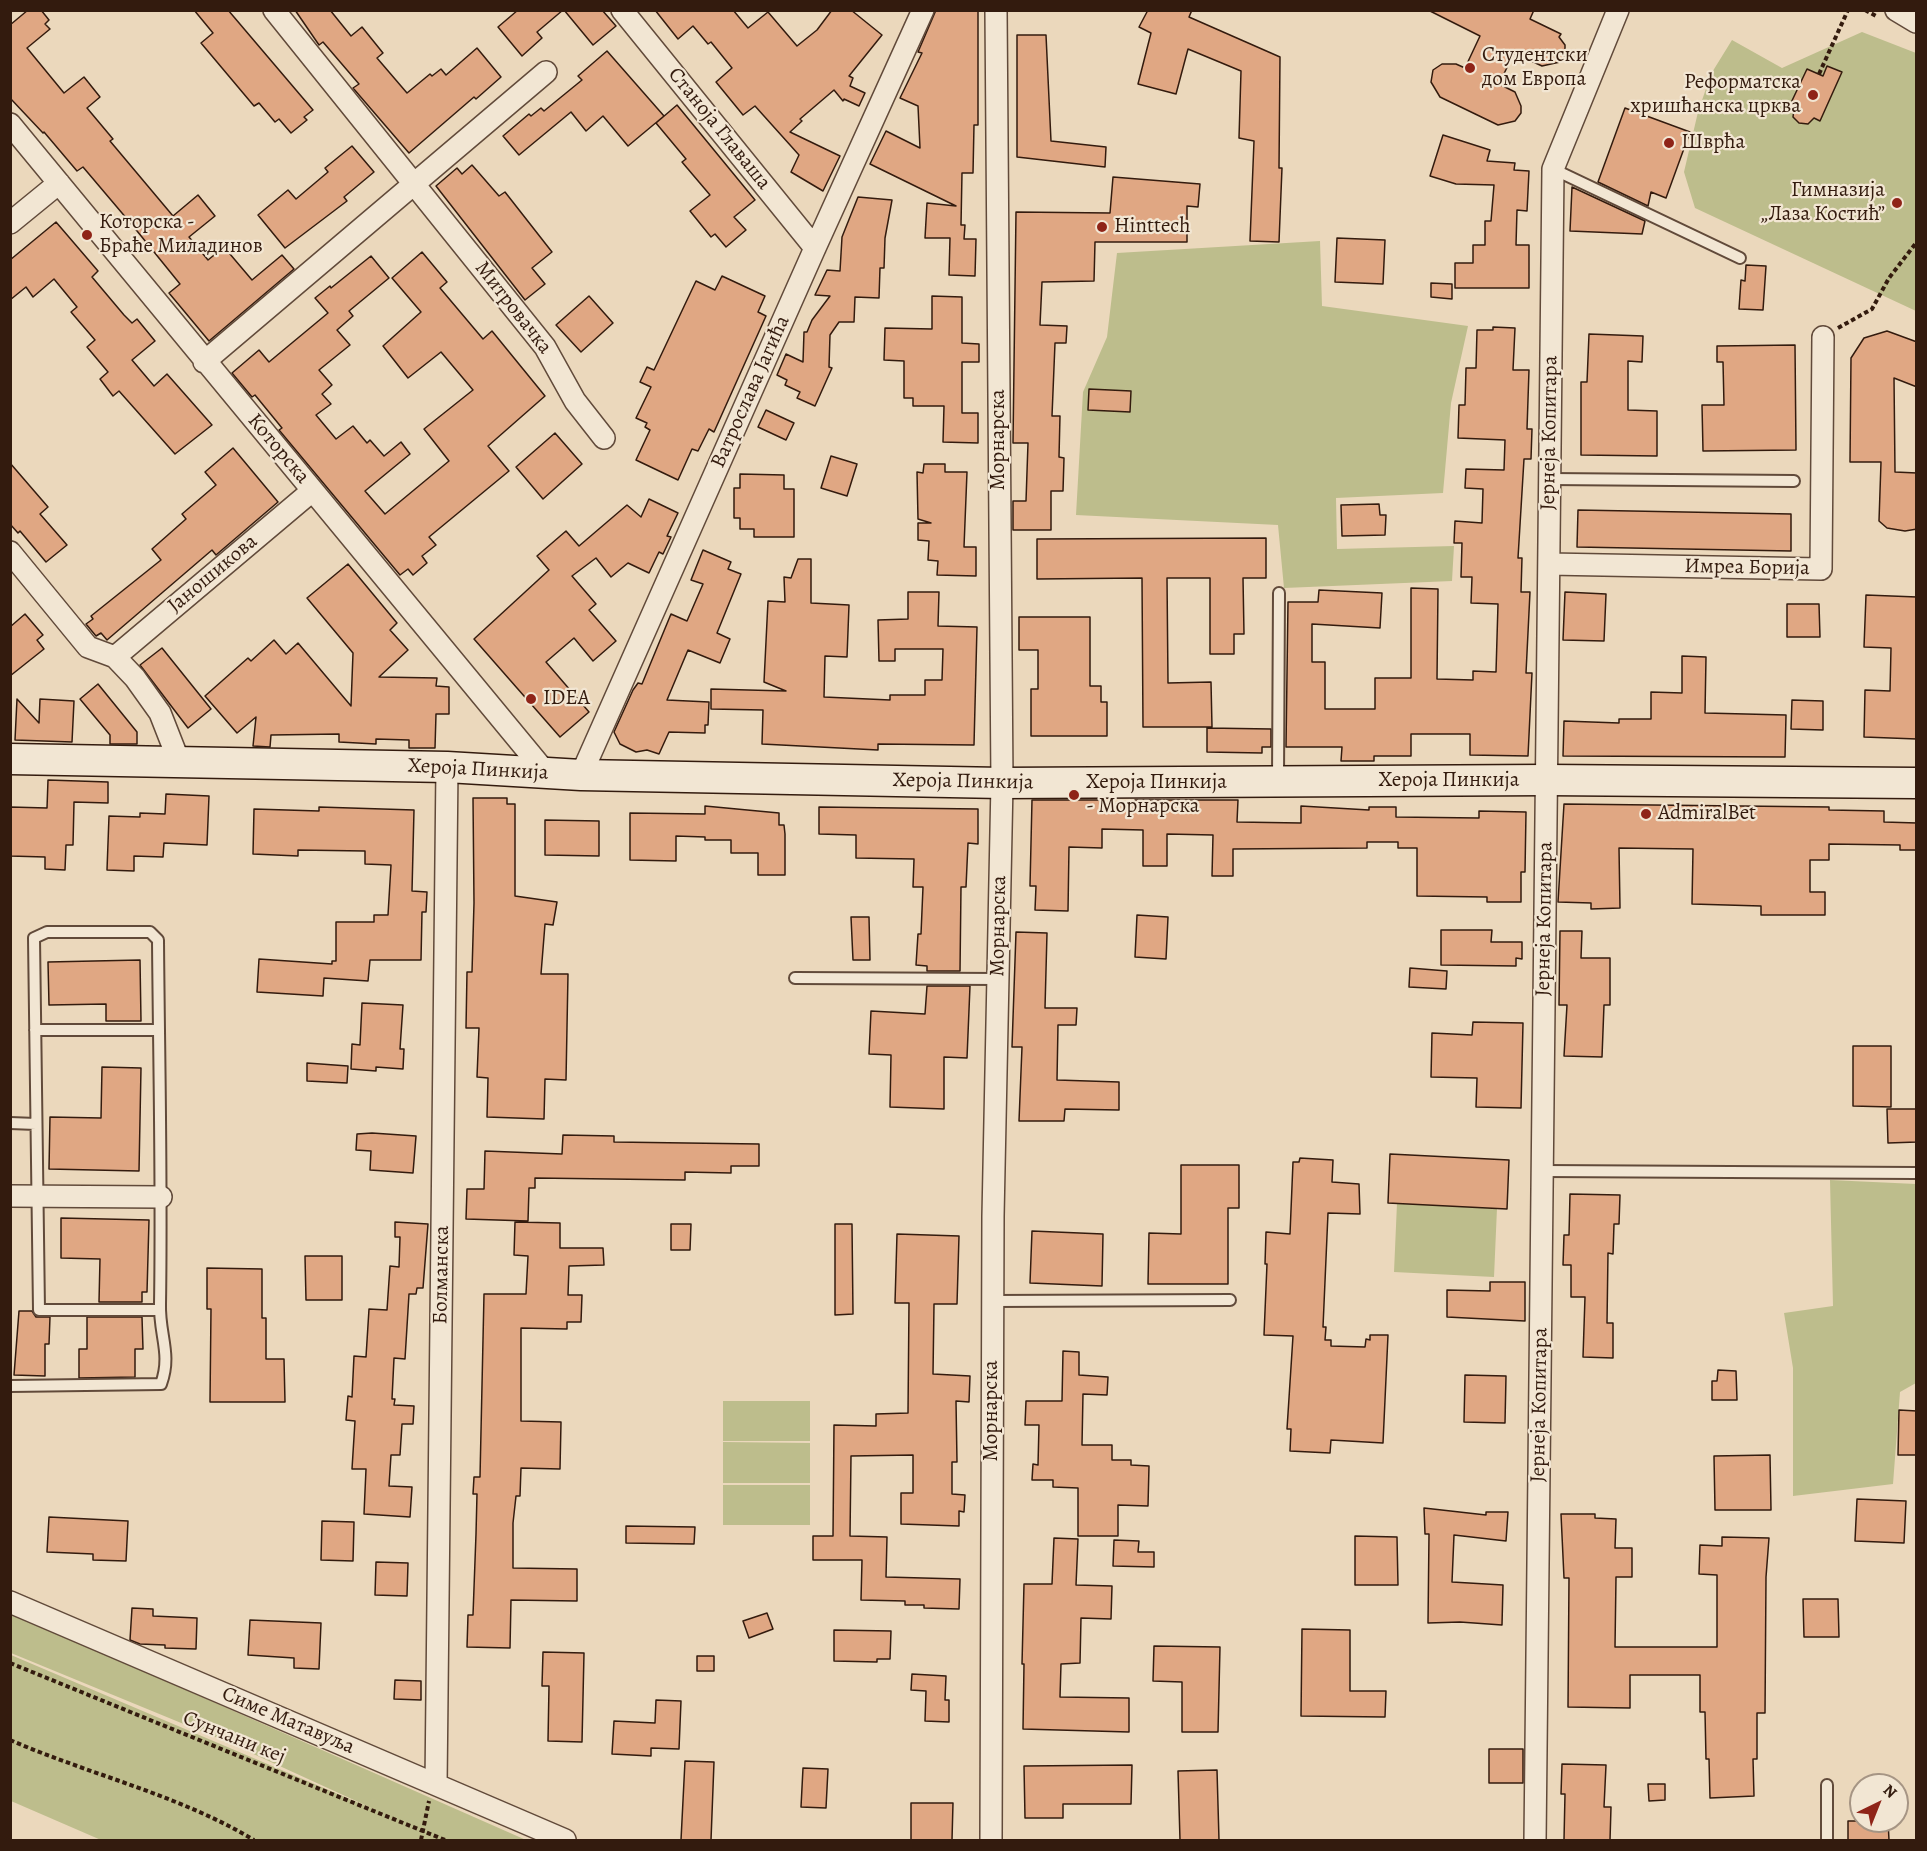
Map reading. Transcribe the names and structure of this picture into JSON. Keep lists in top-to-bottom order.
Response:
{
  "streets": {
    "street": [
      "Станоја Главаша",
      "Митровачка",
      "Ватрослава Јагића",
      "Јернеја Копитара",
      "Морнарска",
      "Которска",
      "Имреа Борија",
      "Јаношикова",
      "Хероја Пинкија",
      "Болманска",
      "Симе Матавуља"
    ],
    "path": ["Сунчани кеј"]
  },
  "crossings": [
    ["Станоја Главаша", "Ватрослава Јагића"],
    ["Ватрослава Јагића", "Хероја Пинкија"],
    ["Јернеја Копитара", "Имреа Борија"],
    ["Јернеја Копитара", "Хероја Пинкија"],
    ["Морнарска", "Хероја Пинкија"],
    ["Которска", "Јаношикова"],
    ["Которска", "Хероја Пинкија"],
    ["Хероја Пинкија", "Болманска"],
    ["Болманска", "Симе Матавуља"]
  ],
  "places": [
    "Студентски дом Европа",
    "Реформатска хришћанска црква",
    "Шврћа",
    "Гимназија „Лаза Костић”",
    "Hinttech",
    "Которска - Браће Миладинов",
    "IDEA",
    "Хероја Пинкија - Морнарска",
    "AdmiralBet"
  ],
  "north": "top right"
}
